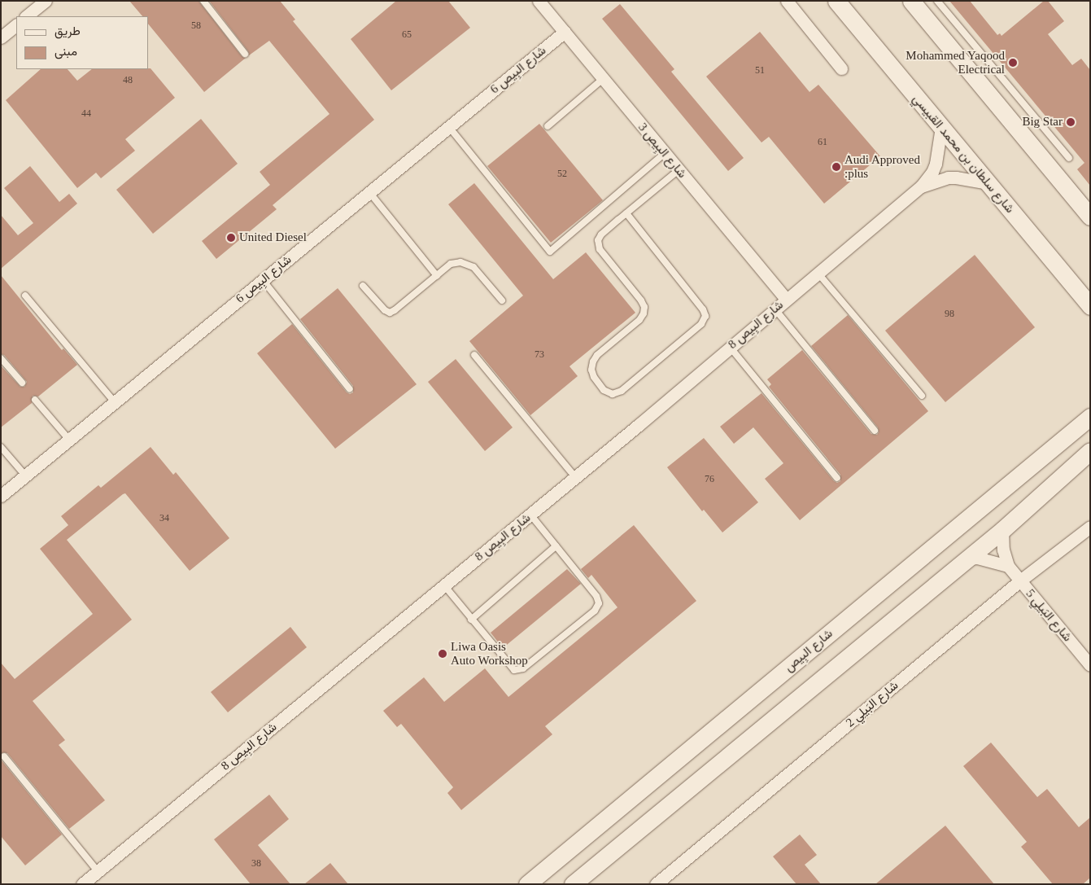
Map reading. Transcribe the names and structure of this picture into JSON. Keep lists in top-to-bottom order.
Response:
{
  "streets": {
    "street": [
      "شارع البِيص 6",
      "شارع البِيص 3",
      "شارع سلطان بن محمد القبيسي",
      "شارع البِيص 8",
      "شارع البَيلِي 5",
      "شارع البِيص",
      "شارع البَيلِي 2"
    ]
  },
  "crossings": [
    ["شارع البِيص 6", "شارع البِيص 3"],
    ["شارع البِيص 3", "شارع البِيص 8"],
    ["شارع سلطان بن محمد القبيسي", "شارع البِيص 8"],
    ["شارع البَيلِي 5", "شارع البَيلِي 2"]
  ],
  "places": [
    "Mohammed Yaqood Electrical",
    "Big Star",
    "Audi Approved :plus",
    "United Diesel",
    "Liwa Oasis Auto Workshop"
  ],
  "house_numbers": [
    "58",
    "65",
    "51",
    "48",
    "44",
    "61",
    "52",
    "98",
    "73",
    "76",
    "34",
    "38"
  ],
  "legend": ["طريق", "مبنى"]
}
